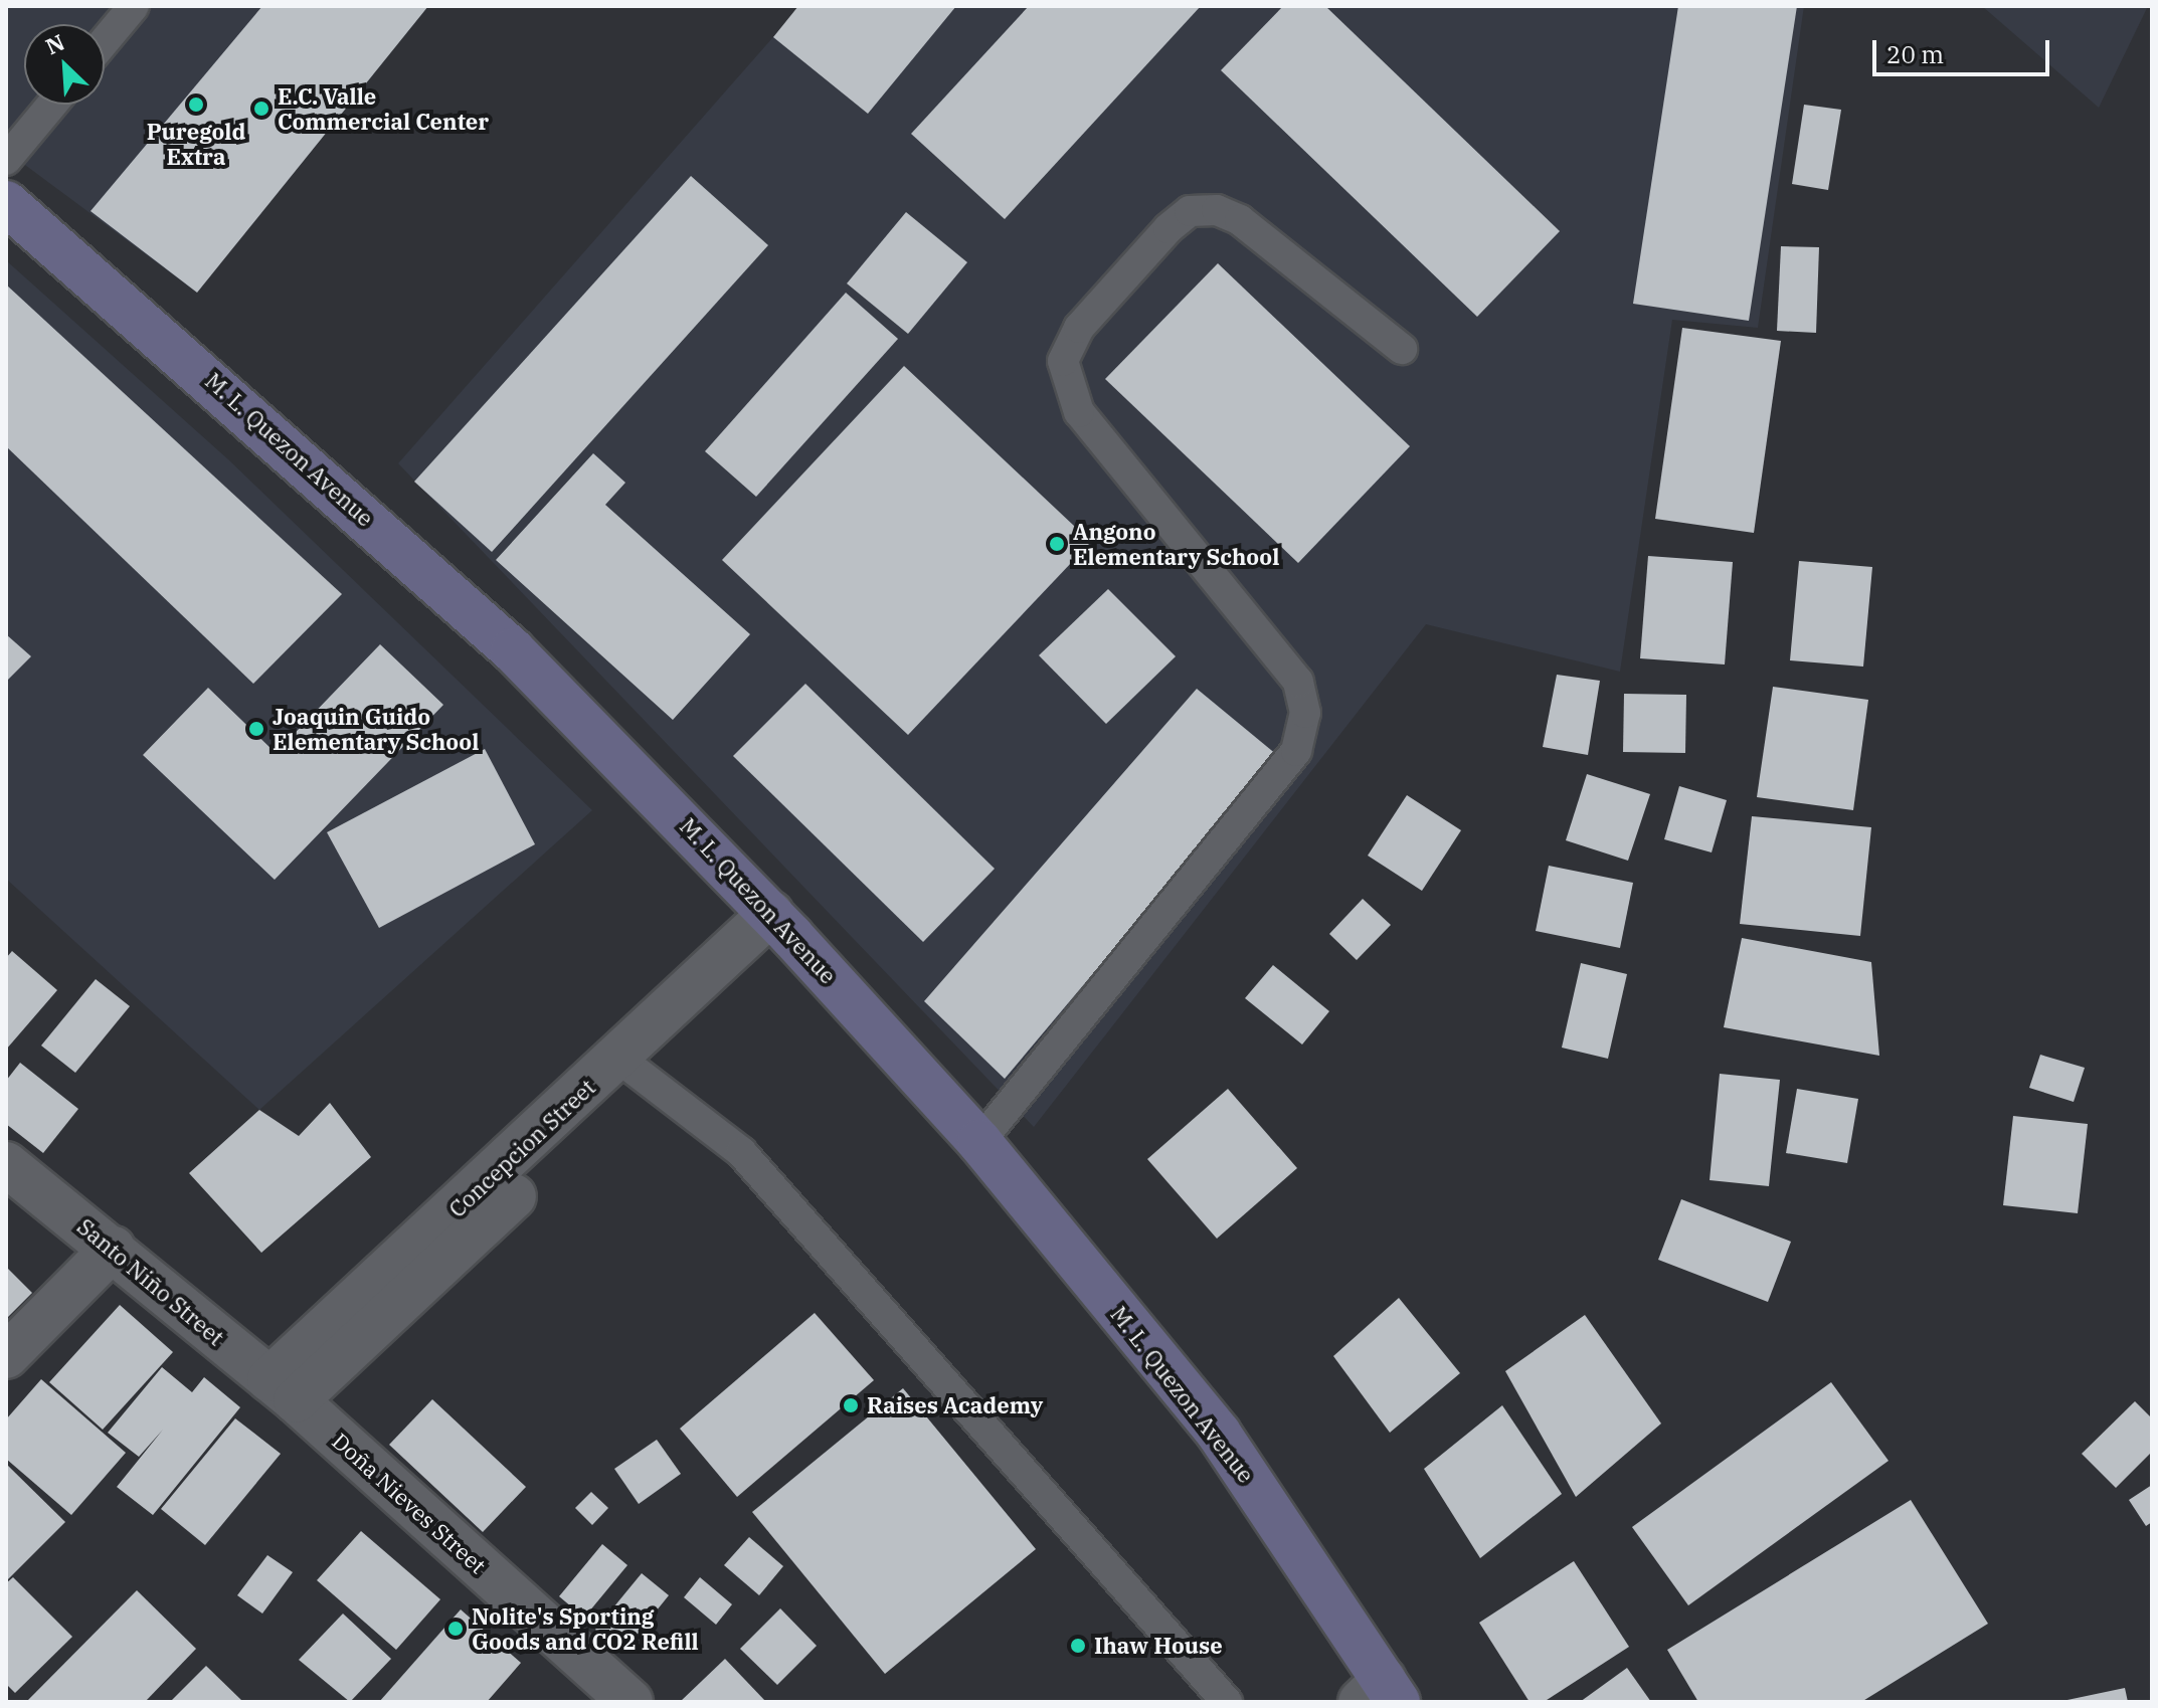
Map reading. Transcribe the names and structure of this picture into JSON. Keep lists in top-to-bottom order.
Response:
{
  "streets": {
    "main road": ["M. L. Quezon Avenue"],
    "street": ["Concepcion Street", "Santo Niño Street", "Doña Nieves Street"]
  },
  "crossings": [
    ["M. L. Quezon Avenue", "Concepcion Street"],
    ["Concepcion Street", "Santo Niño Street"],
    ["Concepcion Street", "Doña Nieves Street"],
    ["Santo Niño Street", "Doña Nieves Street"]
  ],
  "places": [
    "Puregold Extra",
    "E.C. Valle Commercial Center",
    "Angono Elementary School",
    "Joaquin Guido Elementary School",
    "Raises Academy",
    "Nolite's Sporting Goods and CO2 Refill",
    "Ihaw House"
  ],
  "scale_bar": "20 m",
  "north": "top left"
}
